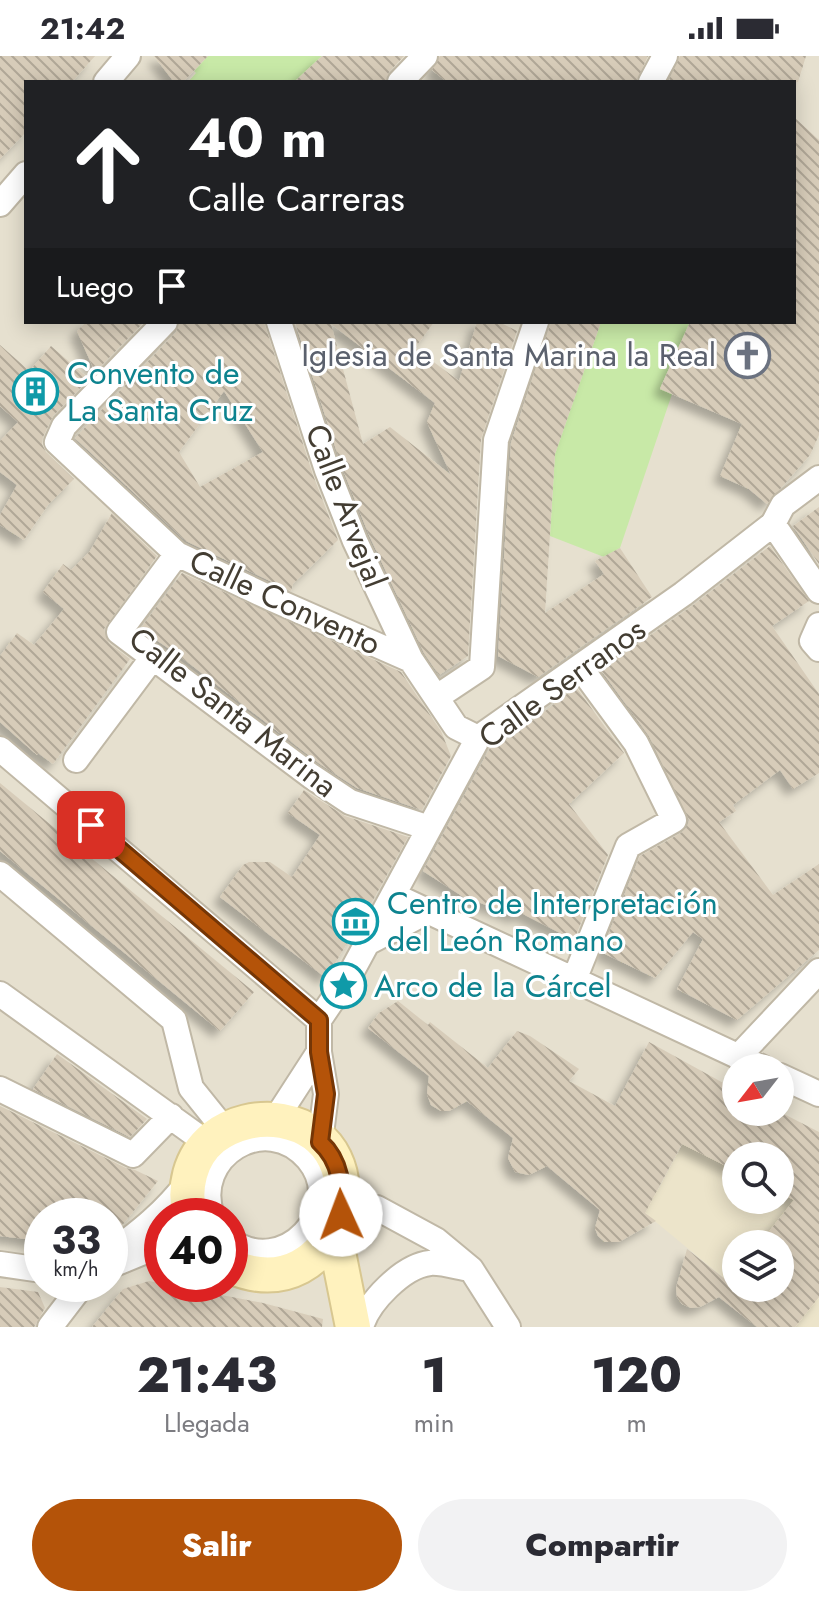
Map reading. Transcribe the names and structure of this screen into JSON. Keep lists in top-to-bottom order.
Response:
{
  "streets": {
    "street": [
      "Calle Arvejal",
      "Calle Convento",
      "Calle Serranos",
      "Calle Santa Marina"
    ]
  },
  "crossings": [
    ["Calle Arvejal", "Calle Convento"],
    ["Calle Arvejal", "Calle Serranos"],
    ["Calle Convento", "Calle Santa Marina"],
    ["Calle Serranos", "Calle Santa Marina"]
  ],
  "places": {
    "church": ["Iglesia de Santa Marina la Real"],
    "building": ["Convento de La Santa Cruz"],
    "museum": ["Centro de Interpretación del León Romano"],
    "place": ["Arco de la Cárcel"]
  },
  "north": "bottom left",
  "page": {
    "status": "21:42",
    "turn": ["40 m", "Calle Carreras"],
    "then": "Luego",
    "speed": "33 km/h",
    "limit": "40",
    "eta": [
      "21:43",
      "Llegada",
      "1",
      "min",
      "120",
      "m"
    ],
    "buttons": ["Salir", "Compartir"]
  }
}
